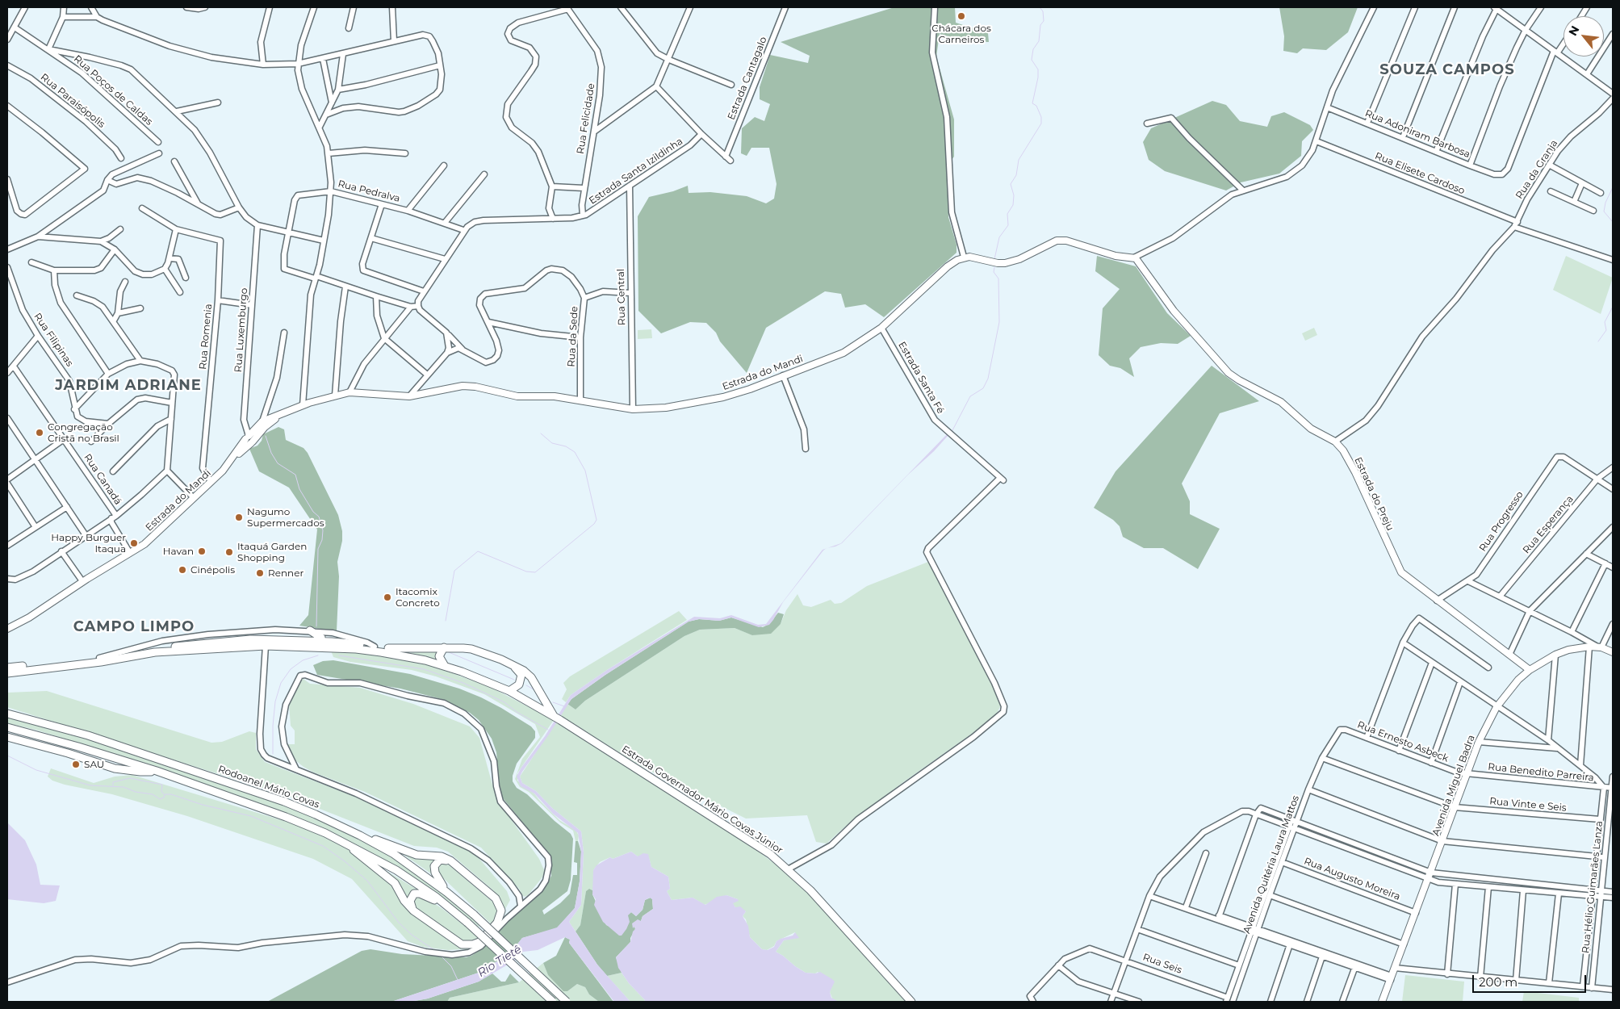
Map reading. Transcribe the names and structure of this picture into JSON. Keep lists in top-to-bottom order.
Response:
{
  "streets": {
    "highway": ["Rodoanel Mário Covas", "Estrada Governador Mário Covas Júnior"],
    "main road": ["Estrada do Mandi", "Estrada do Preju", "Avenida Miguel Badra"],
    "street": [
      "Estrada Cantagalo",
      "Rua Poços de Caldas",
      "Rua Paraisópolis",
      "Rua Felicidade",
      "Rua Adoniram Barbosa",
      "Rua da Granja",
      "Estrada Santa Izildinha",
      "Rua Elisete Cardoso",
      "Rua Pedralva",
      "Rua Central",
      "Rua Luxemburgo",
      "Rua Romenia",
      "Rua da Sede",
      "Rua Filipinas",
      "Estrada Santa Fé",
      "Rua Canadá",
      "Rua Progresso",
      "Rua Esperança",
      "Rua Ernesto Asbeck",
      "Rua Benedito Parreira",
      "Rua Vinte e Seis",
      "Avenida Quitéria Laura Mattos",
      "Rua Augusto Moreira",
      "Rua Hélio Guimarães Lanza",
      "Rua Seis"
    ]
  },
  "crossings": [
    ["Rua Felicidade", "Estrada Santa Izildinha"],
    ["Rua da Granja", "Rua Elisete Cardoso"],
    ["Rua da Granja", "Estrada do Preju"],
    ["Estrada Santa Izildinha", "Rua Pedralva"],
    ["Estrada Santa Izildinha", "Rua Central"],
    ["Rua Central", "Rua da Sede"],
    ["Rua Central", "Estrada do Mandi"],
    ["Rua Luxemburgo", "Estrada do Mandi"],
    ["Rua Romenia", "Estrada do Mandi"],
    ["Rua da Sede", "Estrada do Mandi"],
    ["Estrada do Mandi", "Estrada Santa Fé"],
    ["Estrada do Mandi", "Rua Canadá"],
    ["Estrada Santa Fé", "Estrada Governador Mário Covas Júnior"],
    ["Estrada do Preju", "Rua Progresso"],
    ["Estrada do Preju", "Avenida Miguel Badra"],
    ["Rua Progresso", "Rua Esperança"],
    ["Rua Ernesto Asbeck", "Rua Benedito Parreira"],
    ["Rua Ernesto Asbeck", "Avenida Miguel Badra"],
    ["Rua Ernesto Asbeck", "Avenida Quitéria Laura Mattos"],
    ["Rua Benedito Parreira", "Avenida Miguel Badra"],
    ["Rua Benedito Parreira", "Rua Hélio Guimarães Lanza"],
    ["Avenida Miguel Badra", "Rua Vinte e Seis"],
    ["Avenida Miguel Badra", "Rua Augusto Moreira"],
    ["Rua Vinte e Seis", "Avenida Quitéria Laura Mattos"],
    ["Rua Vinte e Seis", "Rua Hélio Guimarães Lanza"],
    ["Avenida Quitéria Laura Mattos", "Rua Augusto Moreira"],
    ["Avenida Quitéria Laura Mattos", "Rua Seis"]
  ],
  "districts": ["SOUZA CAMPOS", "JARDIM ADRIANE", "CAMPO LIMPO"],
  "water": ["Rio Tietê"],
  "places": [
    "Chácara dos Carneiros",
    "Congregação Cristã no Brasil",
    "Nagumo Supermercados",
    "Happy Burguer Itaqua",
    "Havan",
    "Itaquá Garden Shopping",
    "Cinépolis",
    "Renner",
    "Itacomix Concreto",
    "SAU"
  ],
  "scale_bar": "200 m",
  "north": "top left"
}
